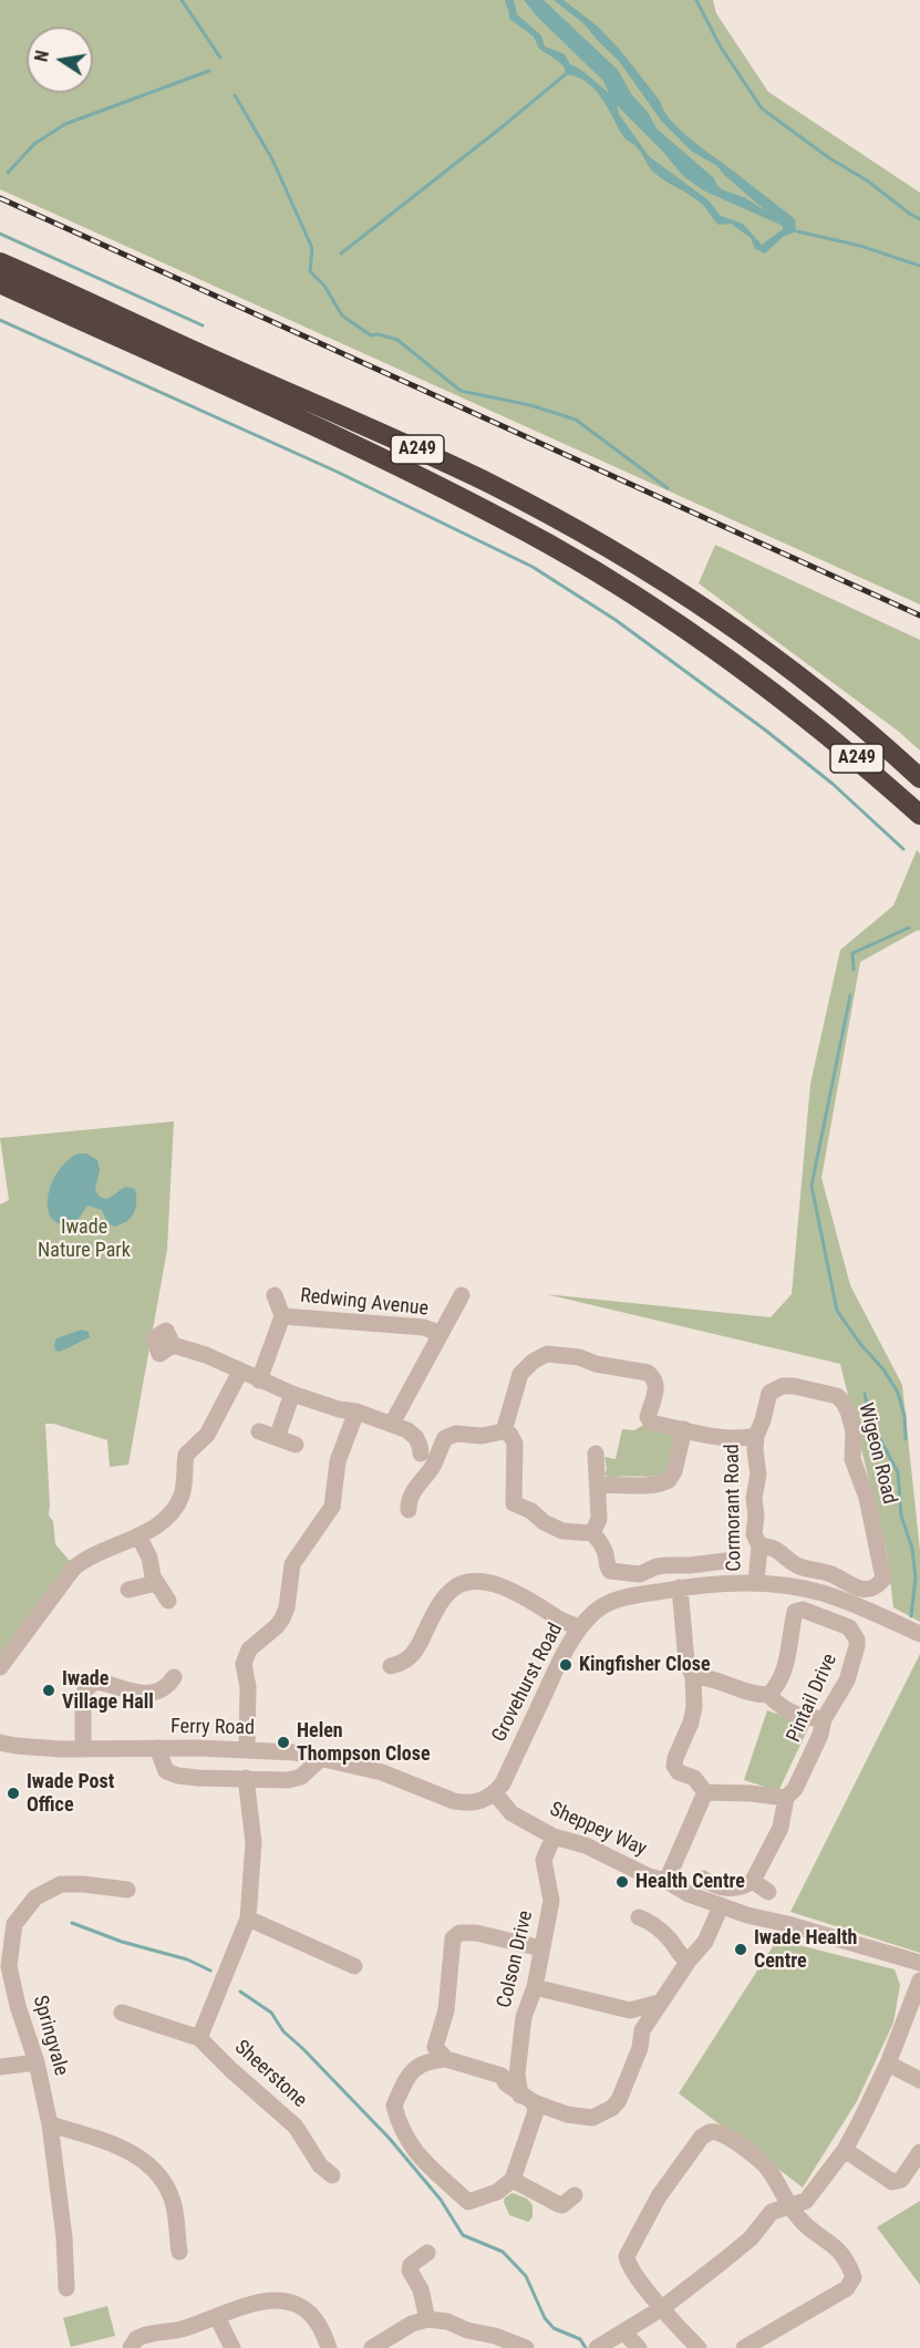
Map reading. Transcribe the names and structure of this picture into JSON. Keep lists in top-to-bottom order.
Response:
{
  "streets": {
    "highway": ["A249"],
    "street": [
      "Redwing Avenue",
      "Wigeon Road",
      "Cormorant Road",
      "Grovehurst Road",
      "Pintail Drive",
      "Ferry Road",
      "Sheppey Way",
      "Colson Drive",
      "Springvale",
      "Sheerstone"
    ]
  },
  "crossings": [
    ["Wigeon Road", "Cormorant Road"],
    ["Cormorant Road", "Grovehurst Road"],
    ["Grovehurst Road", "Ferry Road"],
    ["Grovehurst Road", "Sheppey Way"],
    ["Ferry Road", "Sheppey Way"],
    ["Sheppey Way", "Colson Drive"]
  ],
  "parks": ["Iwade Nature Park"],
  "places": [
    "Kingfisher Close",
    "Iwade Village Hall",
    "Helen Thompson Close",
    "Iwade Post Office",
    "Health Centre",
    "Iwade Health Centre"
  ],
  "north": "left"
}
